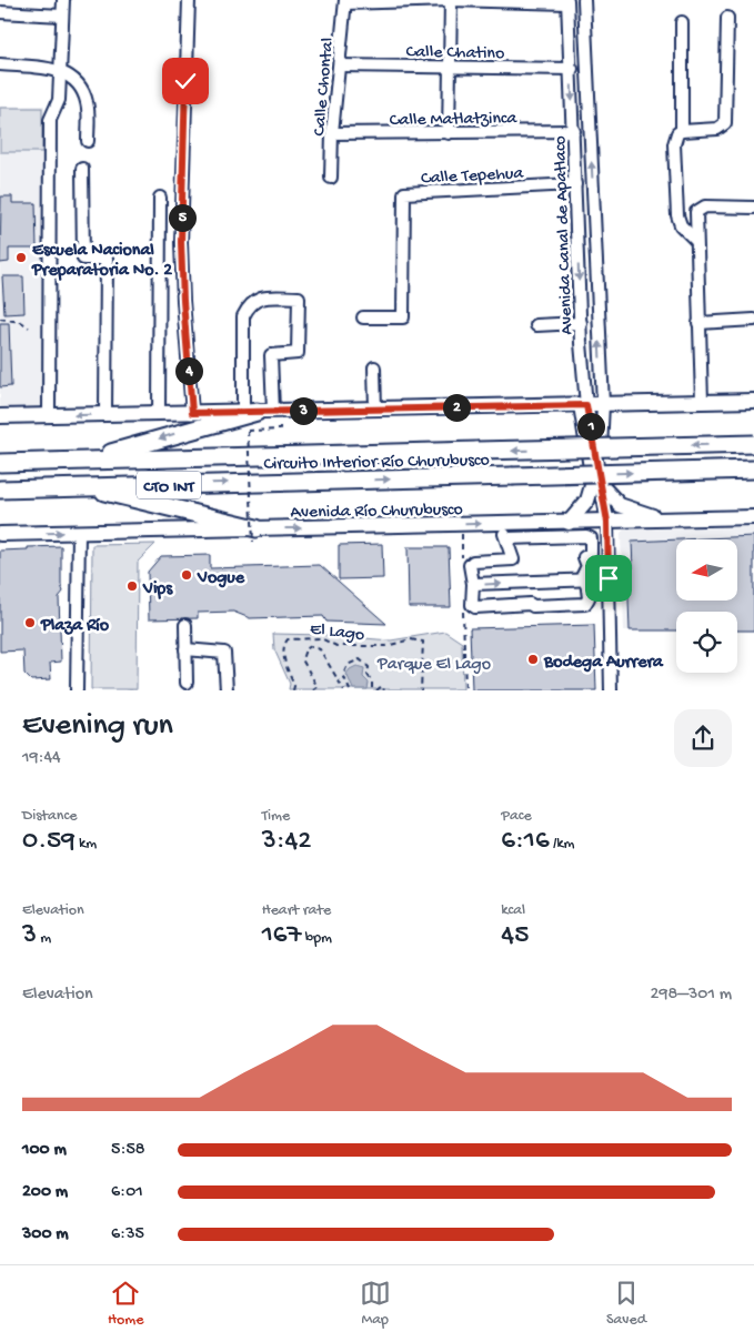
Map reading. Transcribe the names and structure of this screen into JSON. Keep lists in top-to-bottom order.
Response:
{
  "streets": {
    "highway": ["Circuito Interior Río Churubusco", "CTO INT"],
    "main road": ["Avenida Río Churubusco"],
    "street": [
      "Calle Chatino",
      "Calle Chontal",
      "Calle Matlatzinca",
      "Calle Tepehua",
      "Avenida Canal de Apatlaco"
    ],
    "path": ["El Lago"]
  },
  "crossings": [
    ["Calle Chatino", "Calle Chontal"],
    ["Calle Chatino", "Avenida Canal de Apatlaco"],
    ["Calle Chontal", "Calle Matlatzinca"],
    ["Calle Matlatzinca", "Avenida Canal de Apatlaco"],
    ["Calle Tepehua", "Avenida Canal de Apatlaco"],
    ["Avenida Canal de Apatlaco", "Avenida Río Churubusco"]
  ],
  "parks": ["Parque El Lago"],
  "places": [
    "Escuela Nacional Preparatoria No. 2",
    "Vogue",
    "Vips",
    "Plaza Río",
    "Bodega Aurrera"
  ],
  "north": "left",
  "page": {
    "pins": [
      "5",
      "4",
      "2",
      "3",
      "1"
    ],
    "heading": ["Evening run", "19:44"],
    "stats": [
      ["Distance", "0.59 km"],
      ["Time", "3:42"],
      ["Pace", "6:16 /km"],
      ["Elevation", "3 m"],
      ["Heart rate", "167 bpm"],
      ["kcal", "45"]
    ],
    "chart": ["Elevation", "298–301 m"],
    "list": [
      {
        "name": "100 m",
        "note": "5:58"
      },
      {
        "name": "200 m",
        "note": "6:01"
      },
      {
        "name": "300 m",
        "note": "6:35"
      }
    ],
    "tabs": ["Home", "Map", "Saved"]
  }
}
